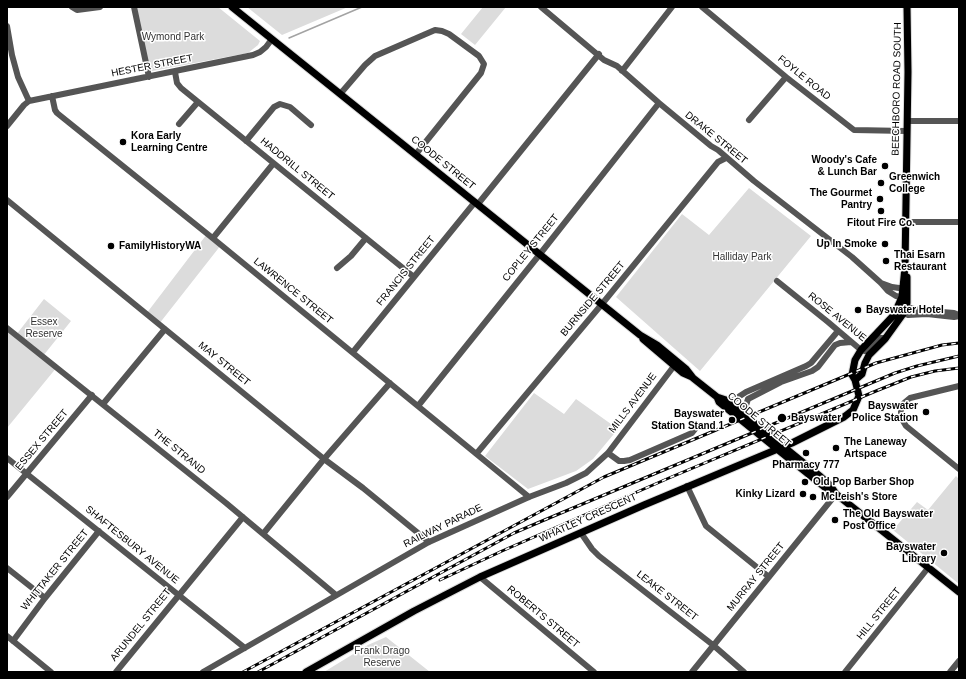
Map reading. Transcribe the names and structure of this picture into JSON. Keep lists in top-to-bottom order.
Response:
{
  "streets": {
    "main road": ["BEECHBORO ROAD SOUTH", "COODE STREET", "WHATLEY CRESCENT"],
    "street": [
      "HESTER STREET",
      "FOYLE ROAD",
      "DRAKE STREET",
      "HADDRILL STREET",
      "COPLEY STREET",
      "FRANCIS STREET",
      "LAWRENCE STREET",
      "BURNSIDE STREET",
      "ROSE AVENUE",
      "MAY STREET",
      "MILLS AVENUE",
      "ESSEX STREET",
      "THE STRAND",
      "RAILWAY PARADE",
      "SHAFTESBURY AVENUE",
      "WHITTAKER STREET",
      "MURRAY STREET",
      "LEAKE STREET",
      "HILL STREET",
      "ROBERTS STREET",
      "ARUNDEL STREET"
    ]
  },
  "crossings": [
    ["HESTER STREET", "COODE STREET"],
    ["HESTER STREET", "HADDRILL STREET"],
    ["HESTER STREET", "LAWRENCE STREET"],
    ["FOYLE ROAD", "BEECHBORO ROAD SOUTH"],
    ["BEECHBORO ROAD SOUTH", "DRAKE STREET"],
    ["DRAKE STREET", "COPLEY STREET"],
    ["DRAKE STREET", "FRANCIS STREET"],
    ["DRAKE STREET", "BURNSIDE STREET"],
    ["COODE STREET", "COPLEY STREET"],
    ["COODE STREET", "FRANCIS STREET"],
    ["COODE STREET", "BURNSIDE STREET"],
    ["COODE STREET", "MILLS AVENUE"],
    ["COODE STREET", "WHATLEY CRESCENT"],
    ["COODE STREET", "MURRAY STREET"],
    ["HADDRILL STREET", "FRANCIS STREET"],
    ["COPLEY STREET", "LAWRENCE STREET"],
    ["FRANCIS STREET", "LAWRENCE STREET"],
    ["LAWRENCE STREET", "BURNSIDE STREET"],
    ["LAWRENCE STREET", "RAILWAY PARADE"],
    ["ROSE AVENUE", "WHATLEY CRESCENT"],
    ["MAY STREET", "RAILWAY PARADE"],
    ["MILLS AVENUE", "RAILWAY PARADE"],
    ["ESSEX STREET", "THE STRAND"],
    ["ESSEX STREET", "SHAFTESBURY AVENUE"],
    ["THE STRAND", "RAILWAY PARADE"],
    ["THE STRAND", "ARUNDEL STREET"],
    ["WHATLEY CRESCENT", "LEAKE STREET"],
    ["WHATLEY CRESCENT", "ROBERTS STREET"],
    ["RAILWAY PARADE", "SHAFTESBURY AVENUE"],
    ["SHAFTESBURY AVENUE", "WHITTAKER STREET"],
    ["SHAFTESBURY AVENUE", "ARUNDEL STREET"],
    ["MURRAY STREET", "LEAKE STREET"]
  ],
  "parks": [
    "Wymond Park",
    "Halliday Park",
    "Essex Reserve",
    "Frank Drago Reserve"
  ],
  "places": [
    "Kora Early Learning Centre",
    "Woody's Cafe & Lunch Bar",
    "Greenwich College",
    "The Gourmet Pantry",
    "Fitout Fire Co.",
    "Up In Smoke",
    "FamilyHistoryWA",
    "Thai Esarn Restaurant",
    "Bayswater Hotel",
    "Bayswater Police Station",
    "Bayswater",
    "Bayswater Station Stand 1",
    "The Laneway Artspace",
    "Pharmacy 777",
    "Old Pop Barber Shop",
    "Kinky Lizard",
    "McLeish's Store",
    "The Old Bayswater Post Office",
    "Bayswater Library"
  ]
}
